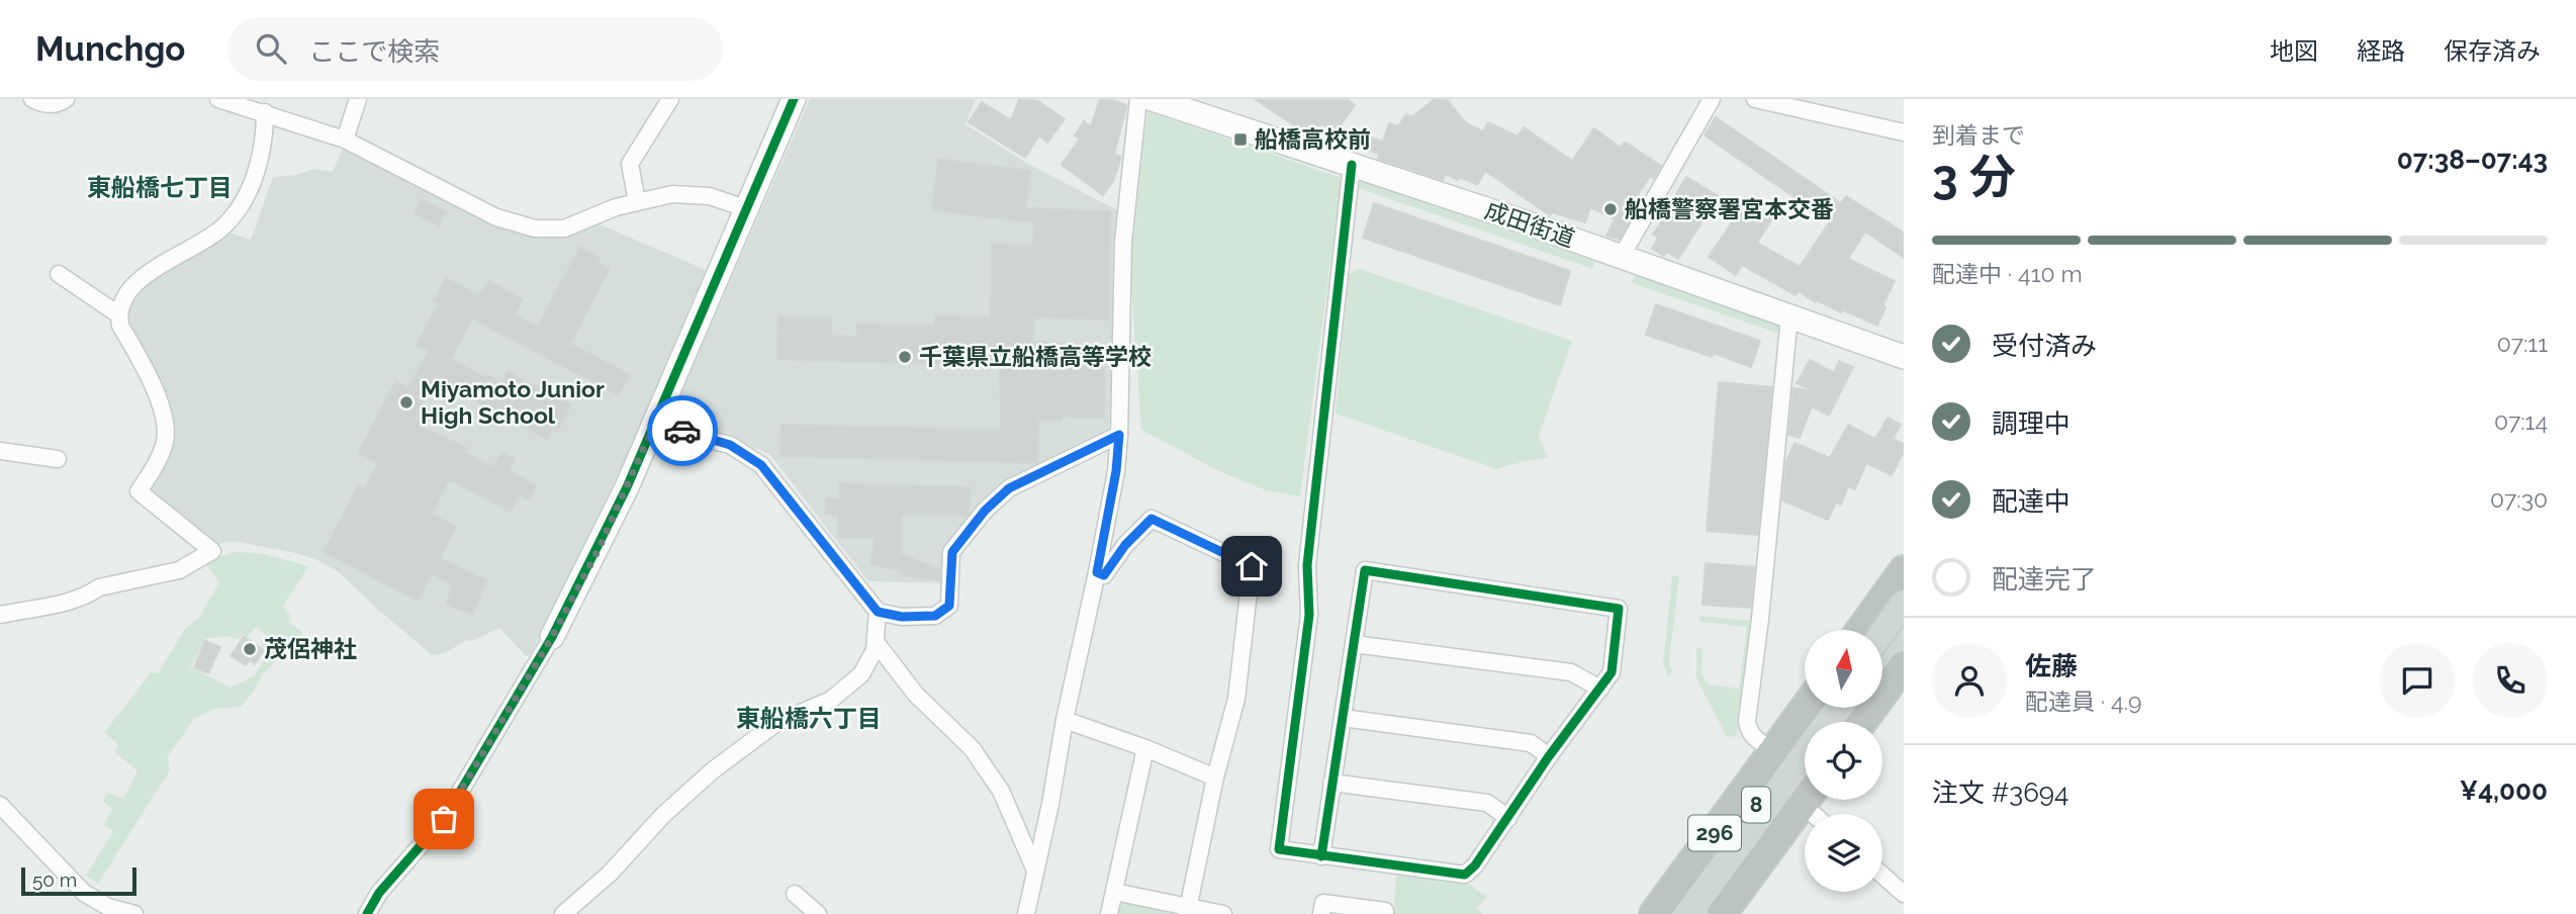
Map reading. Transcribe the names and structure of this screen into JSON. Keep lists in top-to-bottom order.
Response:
{
  "streets": {
    "highway": ["296"],
    "main road": ["8"],
    "street": ["成田街道"]
  },
  "districts": ["東船橋七丁目", "東船橋六丁目"],
  "places": {
    "transit": ["船橋高校前"],
    "other": [
      "船橋警察署宮本交番",
      "千葉県立船橋高等学校",
      "Miyamoto Junior High School",
      "茂侶神社"
    ]
  },
  "scale_bar": "50 m",
  "north": "top",
  "page": {
    "header": "Munchgo",
    "search": "ここで検索",
    "nav": ["地図", "経路", "保存済み"],
    "heading": ["3 分", "到着まで", "07:38–07:43"],
    "panel": [
      "佐藤",
      "配達員 · 4.9",
      "注文 #3694",
      "¥4,000"
    ],
    "bar": "配達中 · 410 m",
    "list": [
      ["受付済み", "07:11"],
      ["調理中", "07:14"],
      ["配達中", "07:30"],
      "配達完了"
    ],
    "scale": "50 m"
  }
}
